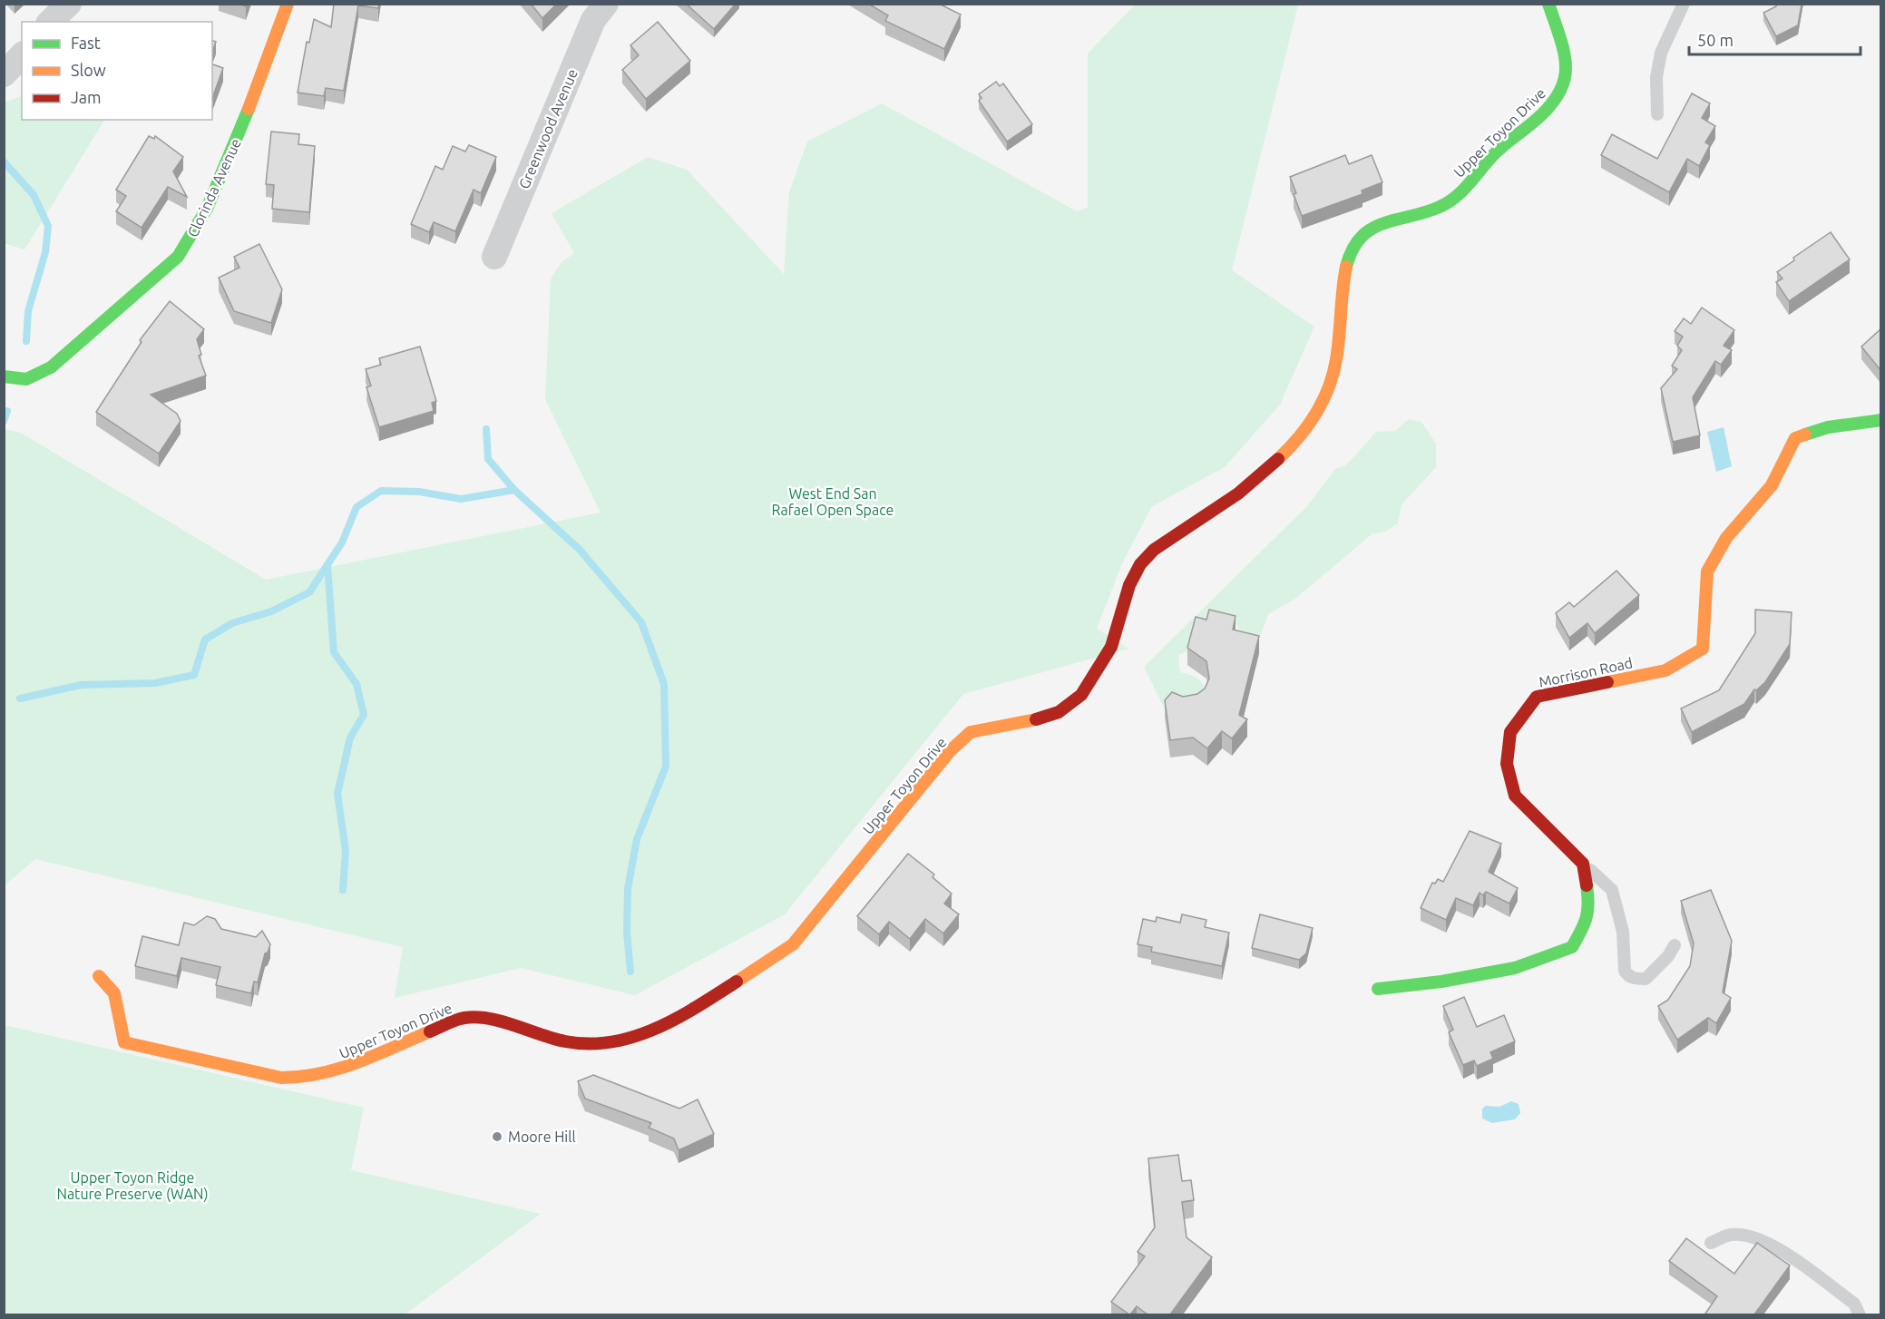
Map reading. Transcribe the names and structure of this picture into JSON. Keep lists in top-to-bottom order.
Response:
{
  "streets": {
    "street": [
      "Greenwood Avenue",
      "Upper Toyon Drive",
      "Clorinda Avenue",
      "Morrison Road"
    ]
  },
  "parks": ["West End San Rafael Open Space", "Upper Toyon Ridge Nature Preserve (WAN)"],
  "places": ["Moore Hill"],
  "legend": ["Fast", "Slow", "Jam"],
  "scale_bar": "50 m"
}
